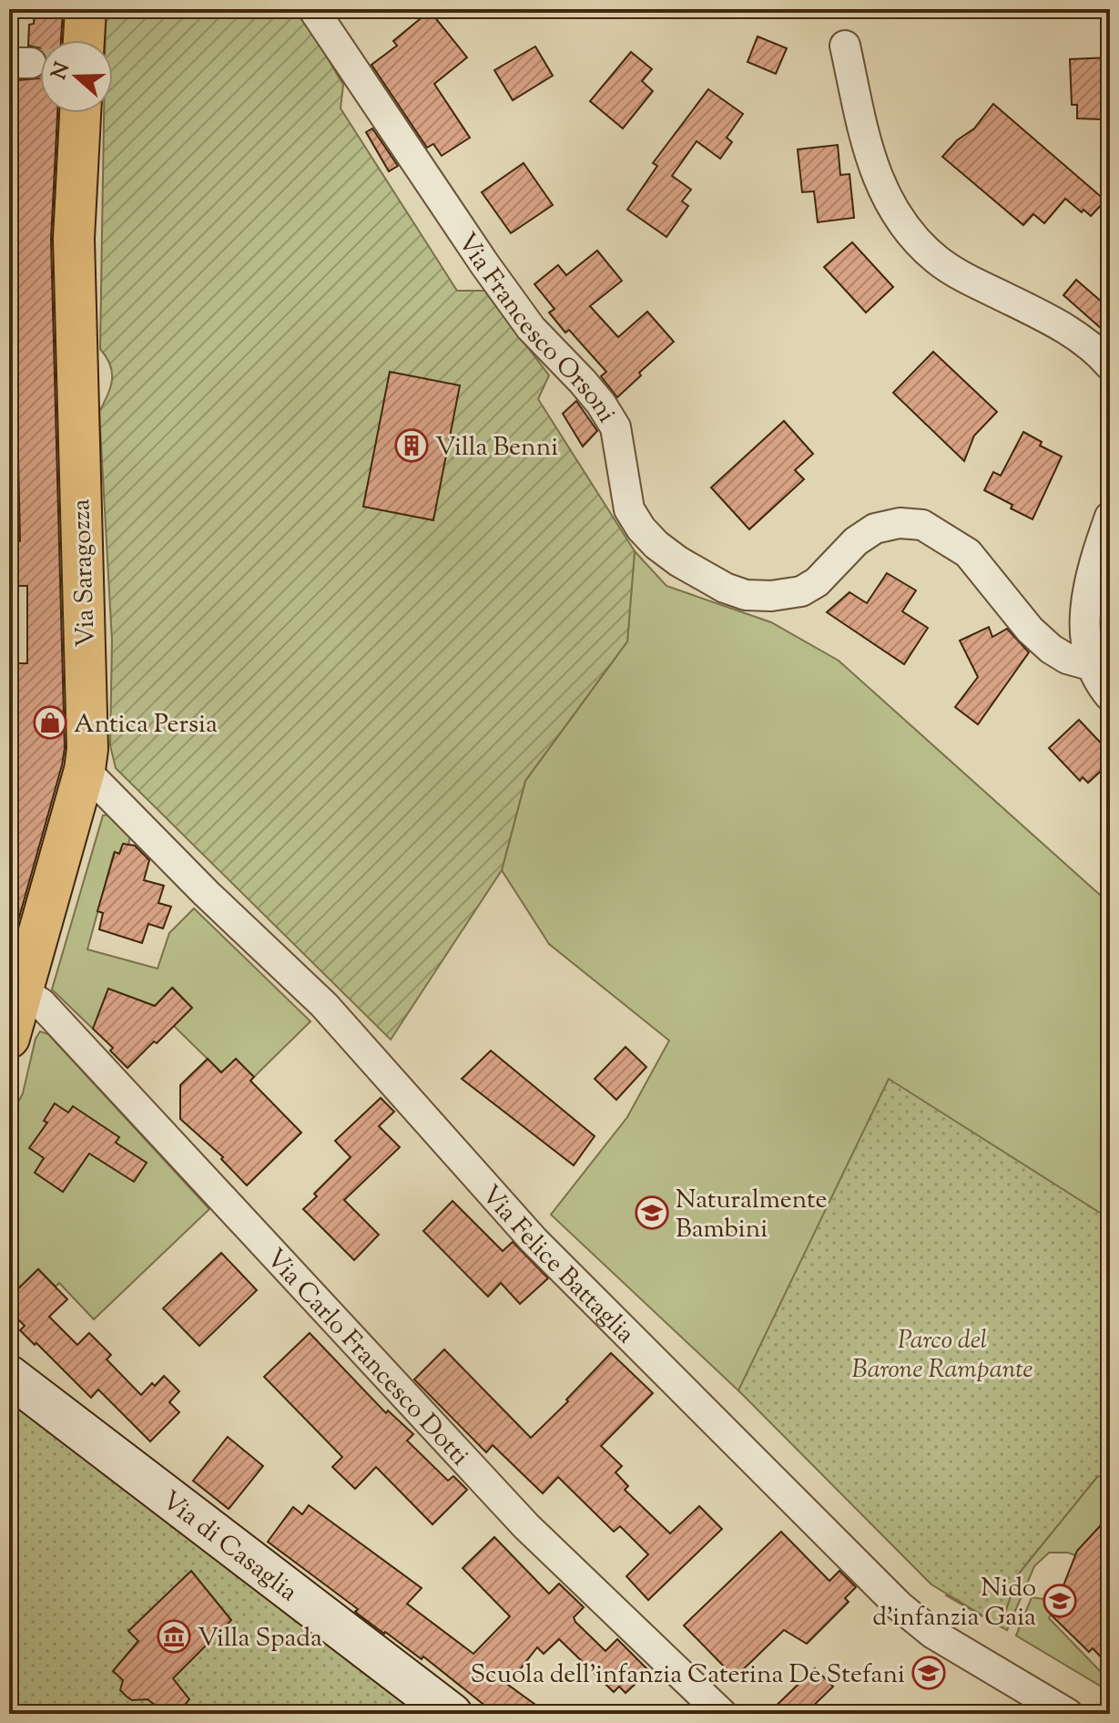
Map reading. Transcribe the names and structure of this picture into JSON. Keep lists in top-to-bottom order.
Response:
{
  "streets": {
    "main road": ["Via Saragozza"],
    "street": [
      "Via Francesco Orsoni",
      "Via Felice Battaglia",
      "Via Carlo Francesco Dotti",
      "Via di Casaglia"
    ]
  },
  "crossings": [
    ["Via Saragozza", "Via Felice Battaglia"],
    ["Via Saragozza", "Via Carlo Francesco Dotti"]
  ],
  "parks": ["Parco del Barone Rampante"],
  "places": {
    "building": ["Villa Benni"],
    "shop": ["Antica Persia"],
    "school or university": ["Naturalmente Bambini", "Nido d'infanzia Gaia", "Scuola dell'infanzia Caterina De Stefani"],
    "museum": ["Villa Spada"]
  },
  "north": "left"
}
